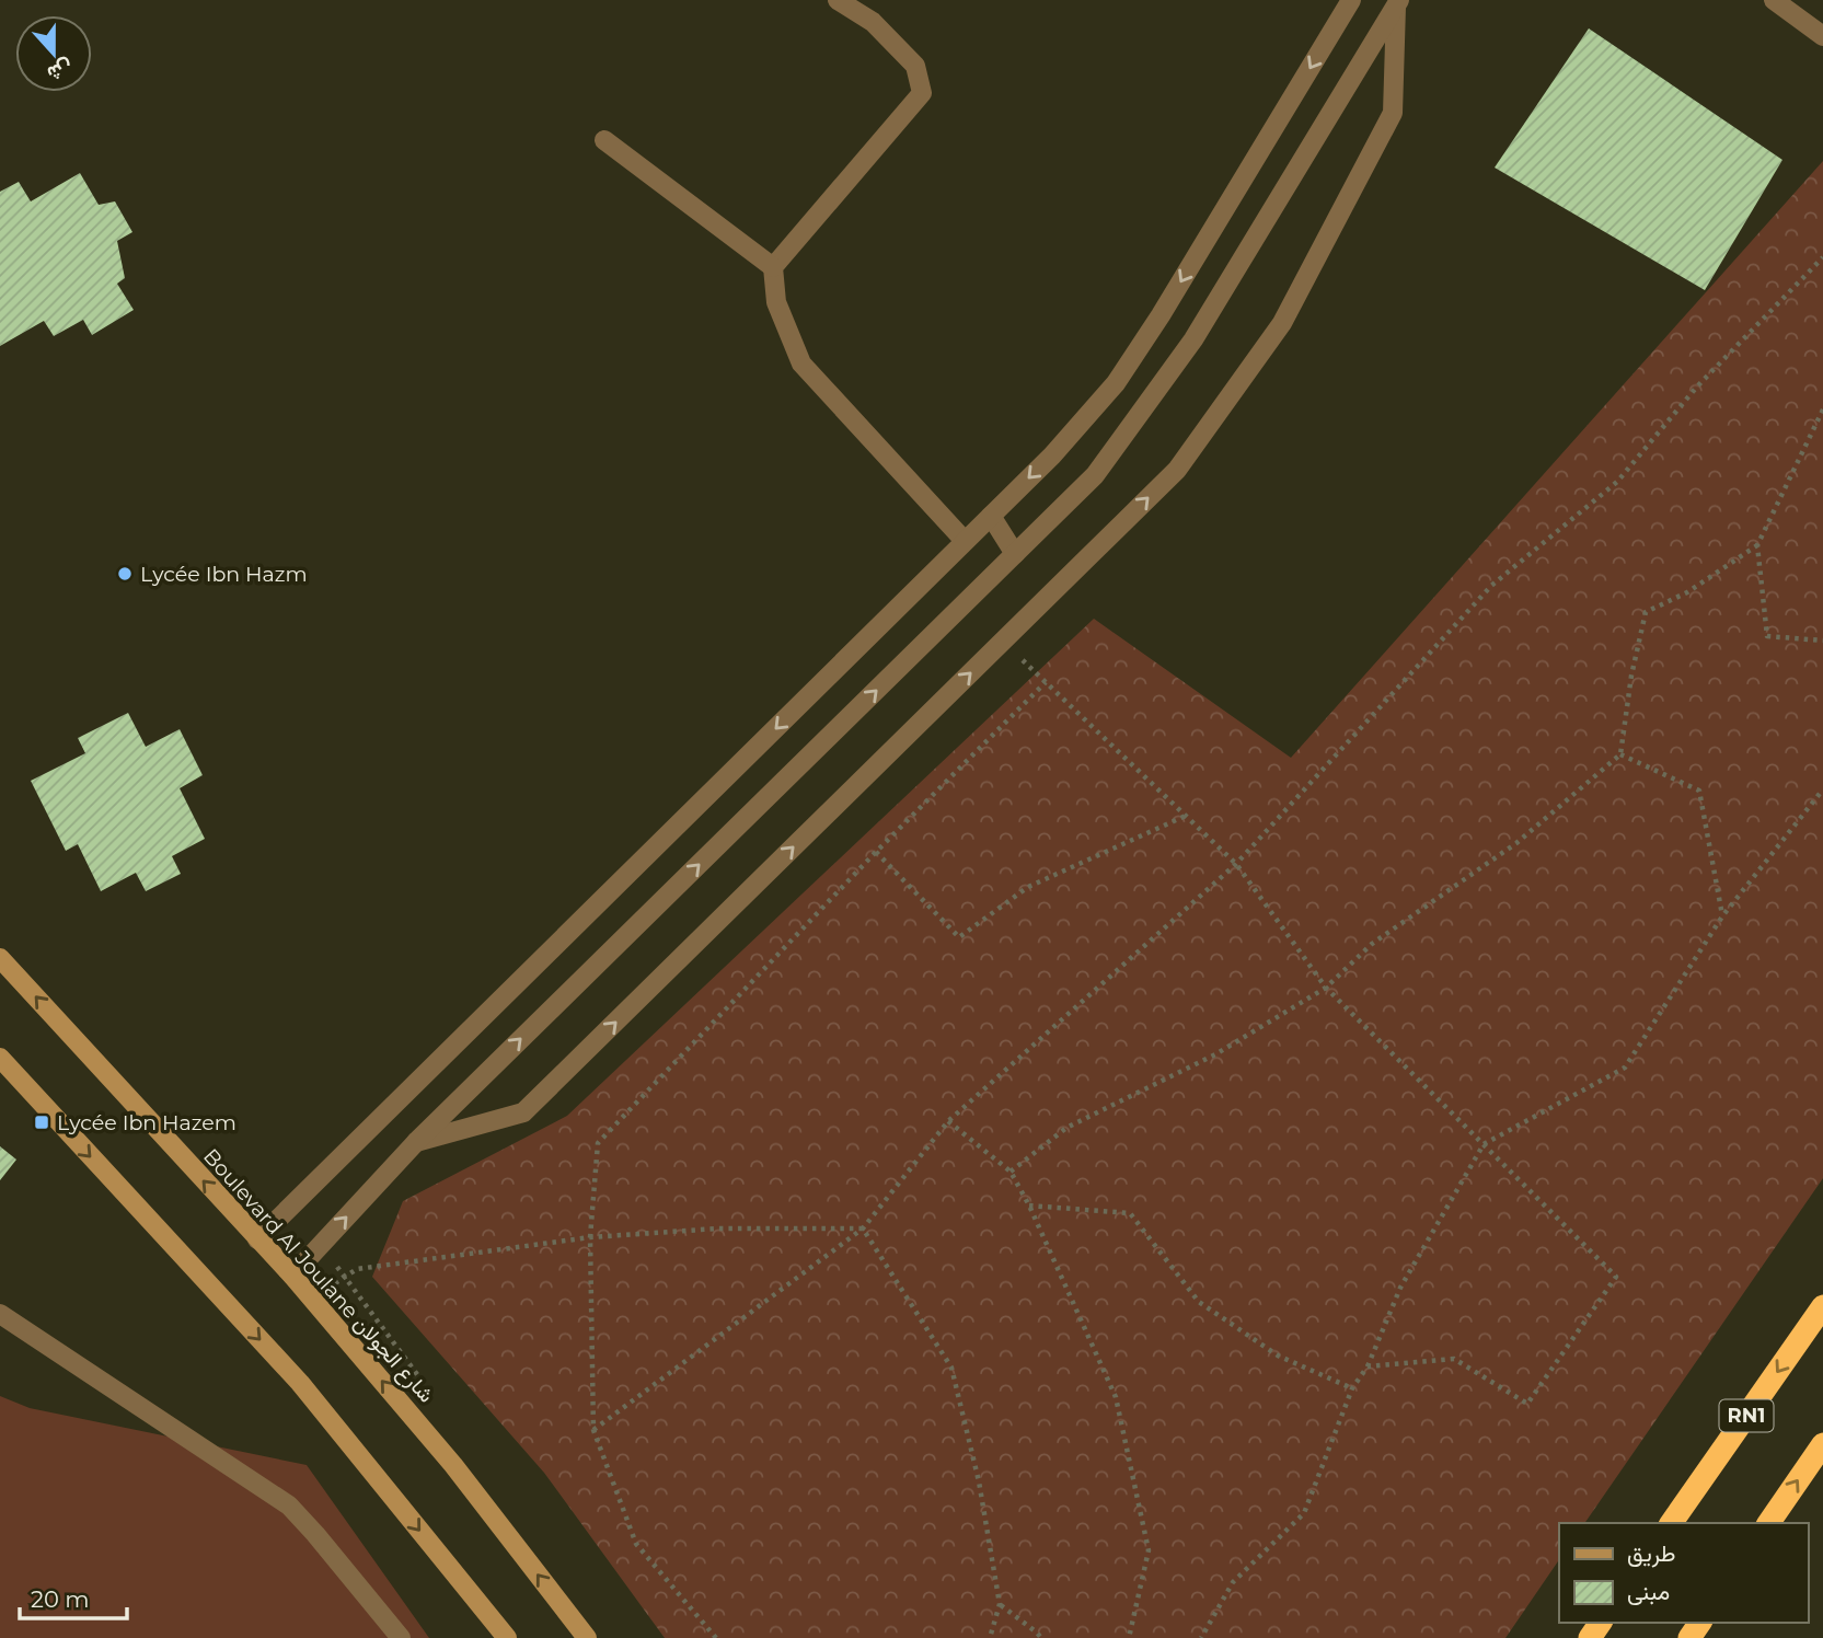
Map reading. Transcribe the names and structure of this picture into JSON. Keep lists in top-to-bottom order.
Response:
{
  "streets": {
    "highway": ["RN1"],
    "main road": ["Boulevard Al Joulane شارع الجولان"]
  },
  "places": {
    "other": ["Lycée Ibn Hazm"],
    "transit": ["Lycée Ibn Hazem"]
  },
  "legend": ["طريق", "مبنى"],
  "scale_bar": "20 m",
  "north": "bottom"
}
